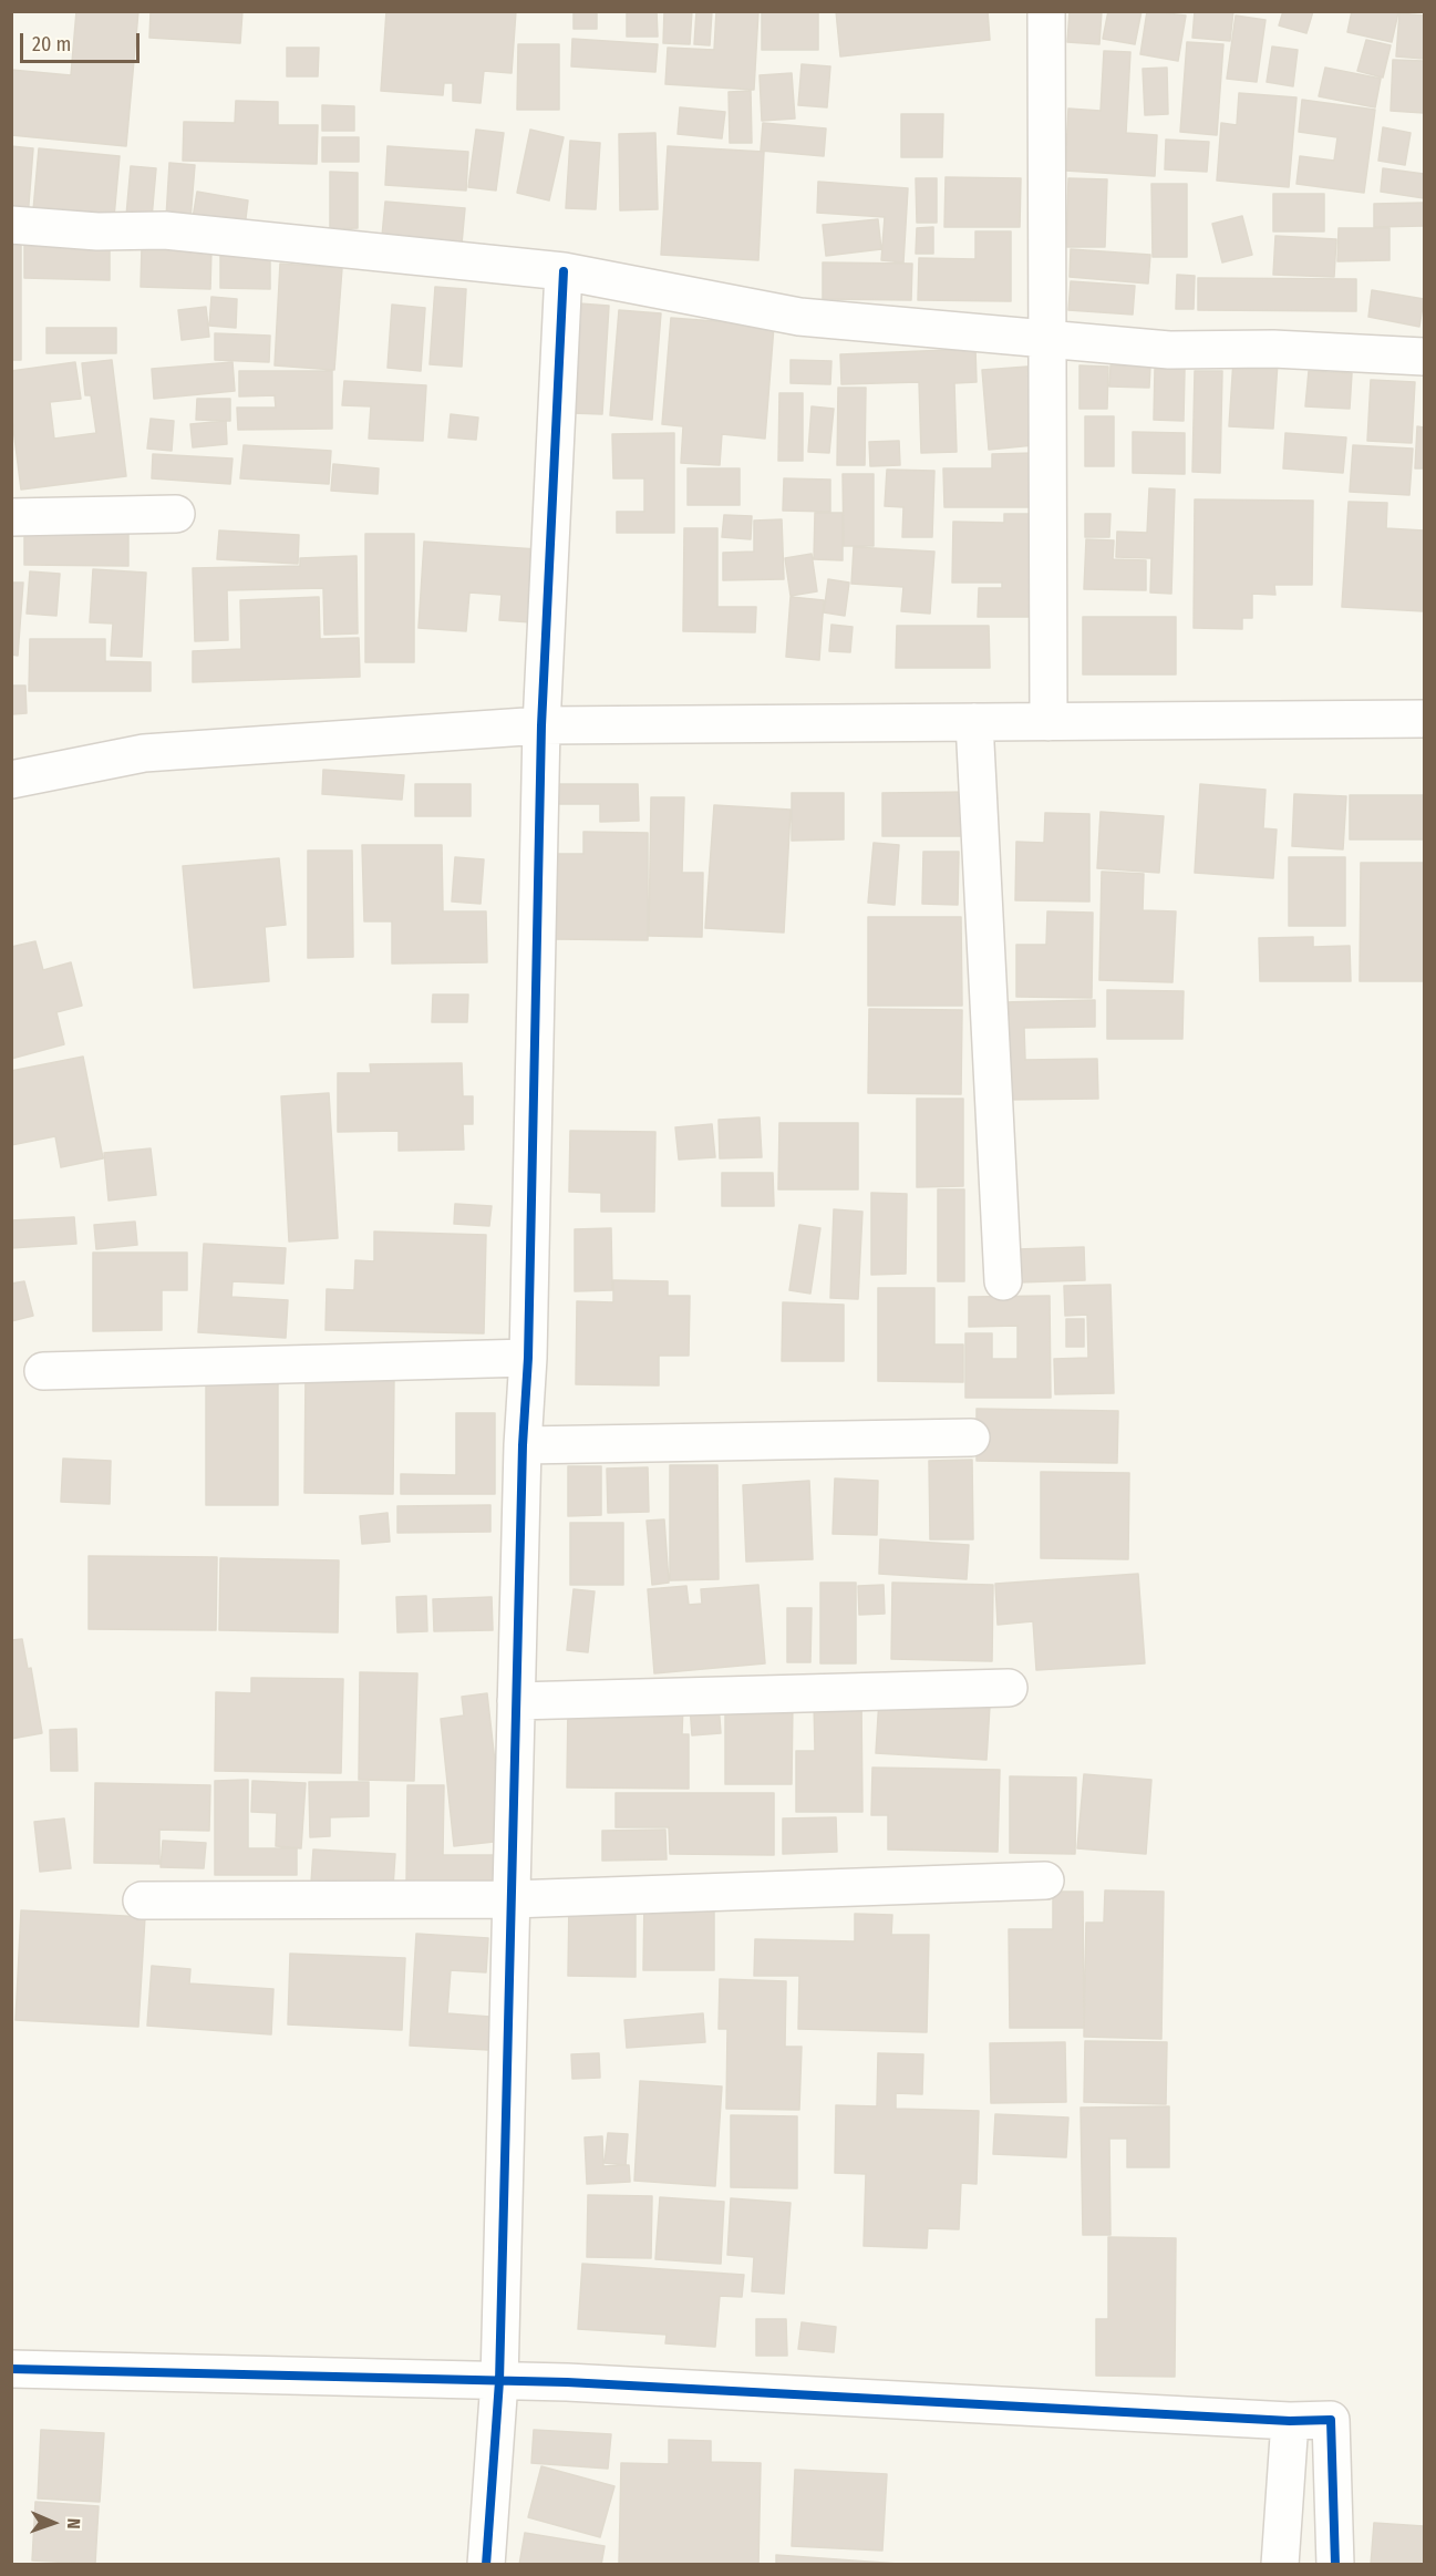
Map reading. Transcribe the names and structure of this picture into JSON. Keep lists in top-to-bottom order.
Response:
{
  "scale_bar": "20 m",
  "north": "right"
}
